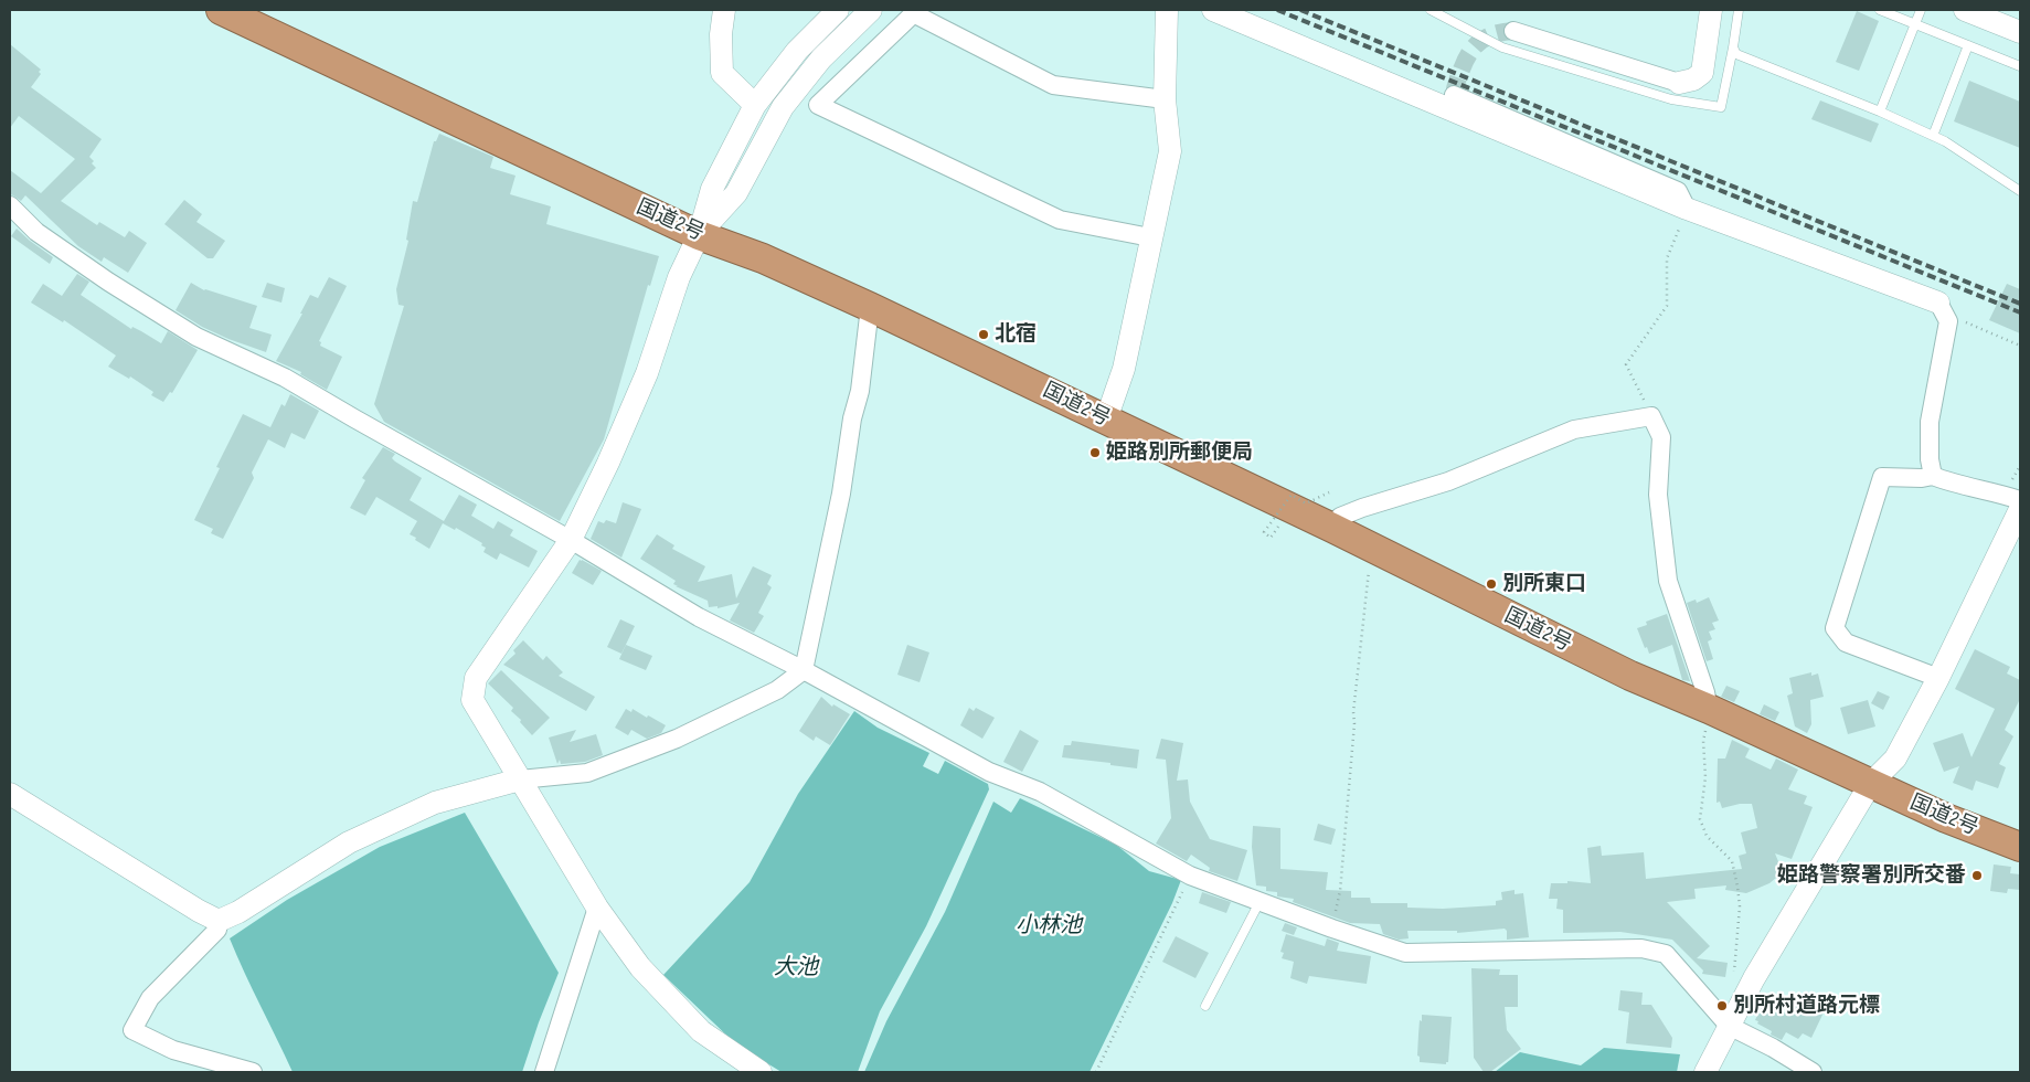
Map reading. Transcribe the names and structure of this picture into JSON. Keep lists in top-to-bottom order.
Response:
{
  "streets": {
    "highway": ["国道2号"]
  },
  "water": ["小林池", "大池"],
  "places": [
    "北宿",
    "姫路別所郵便局",
    "別所東口",
    "姫路警察署別所交番",
    "別所村道路元標"
  ]
}
